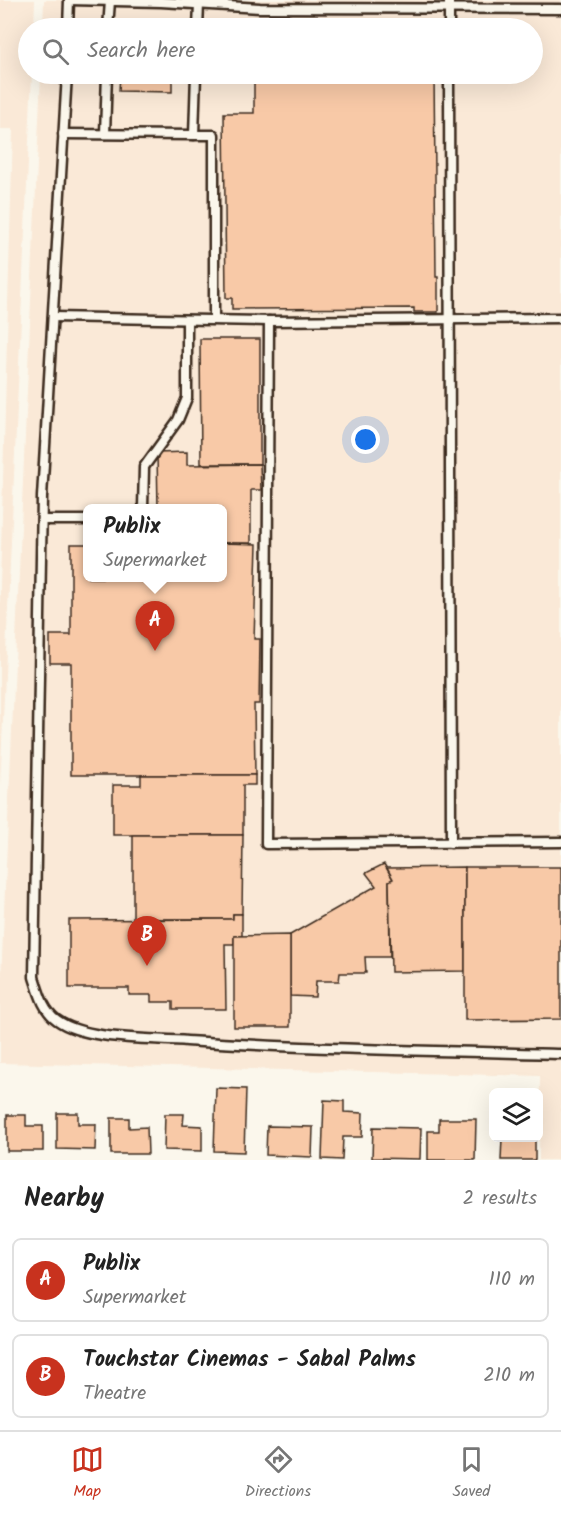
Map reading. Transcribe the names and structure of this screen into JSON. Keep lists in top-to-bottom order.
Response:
{
  "page": {
    "search": "Search here",
    "popup": ["Publix", "Supermarket"],
    "pins": ["A", "B"],
    "heading": ["Nearby", "2 results"],
    "list": [
      {
        "mark": "A",
        "name": "Publix",
        "note": "Supermarket",
        "value": "110 m"
      },
      {
        "mark": "B",
        "name": "Touchstar Cinemas - Sabal Palms",
        "note": "Theatre",
        "value": "210 m"
      }
    ],
    "nav": ["Map", "Directions", "Saved"]
  }
}
